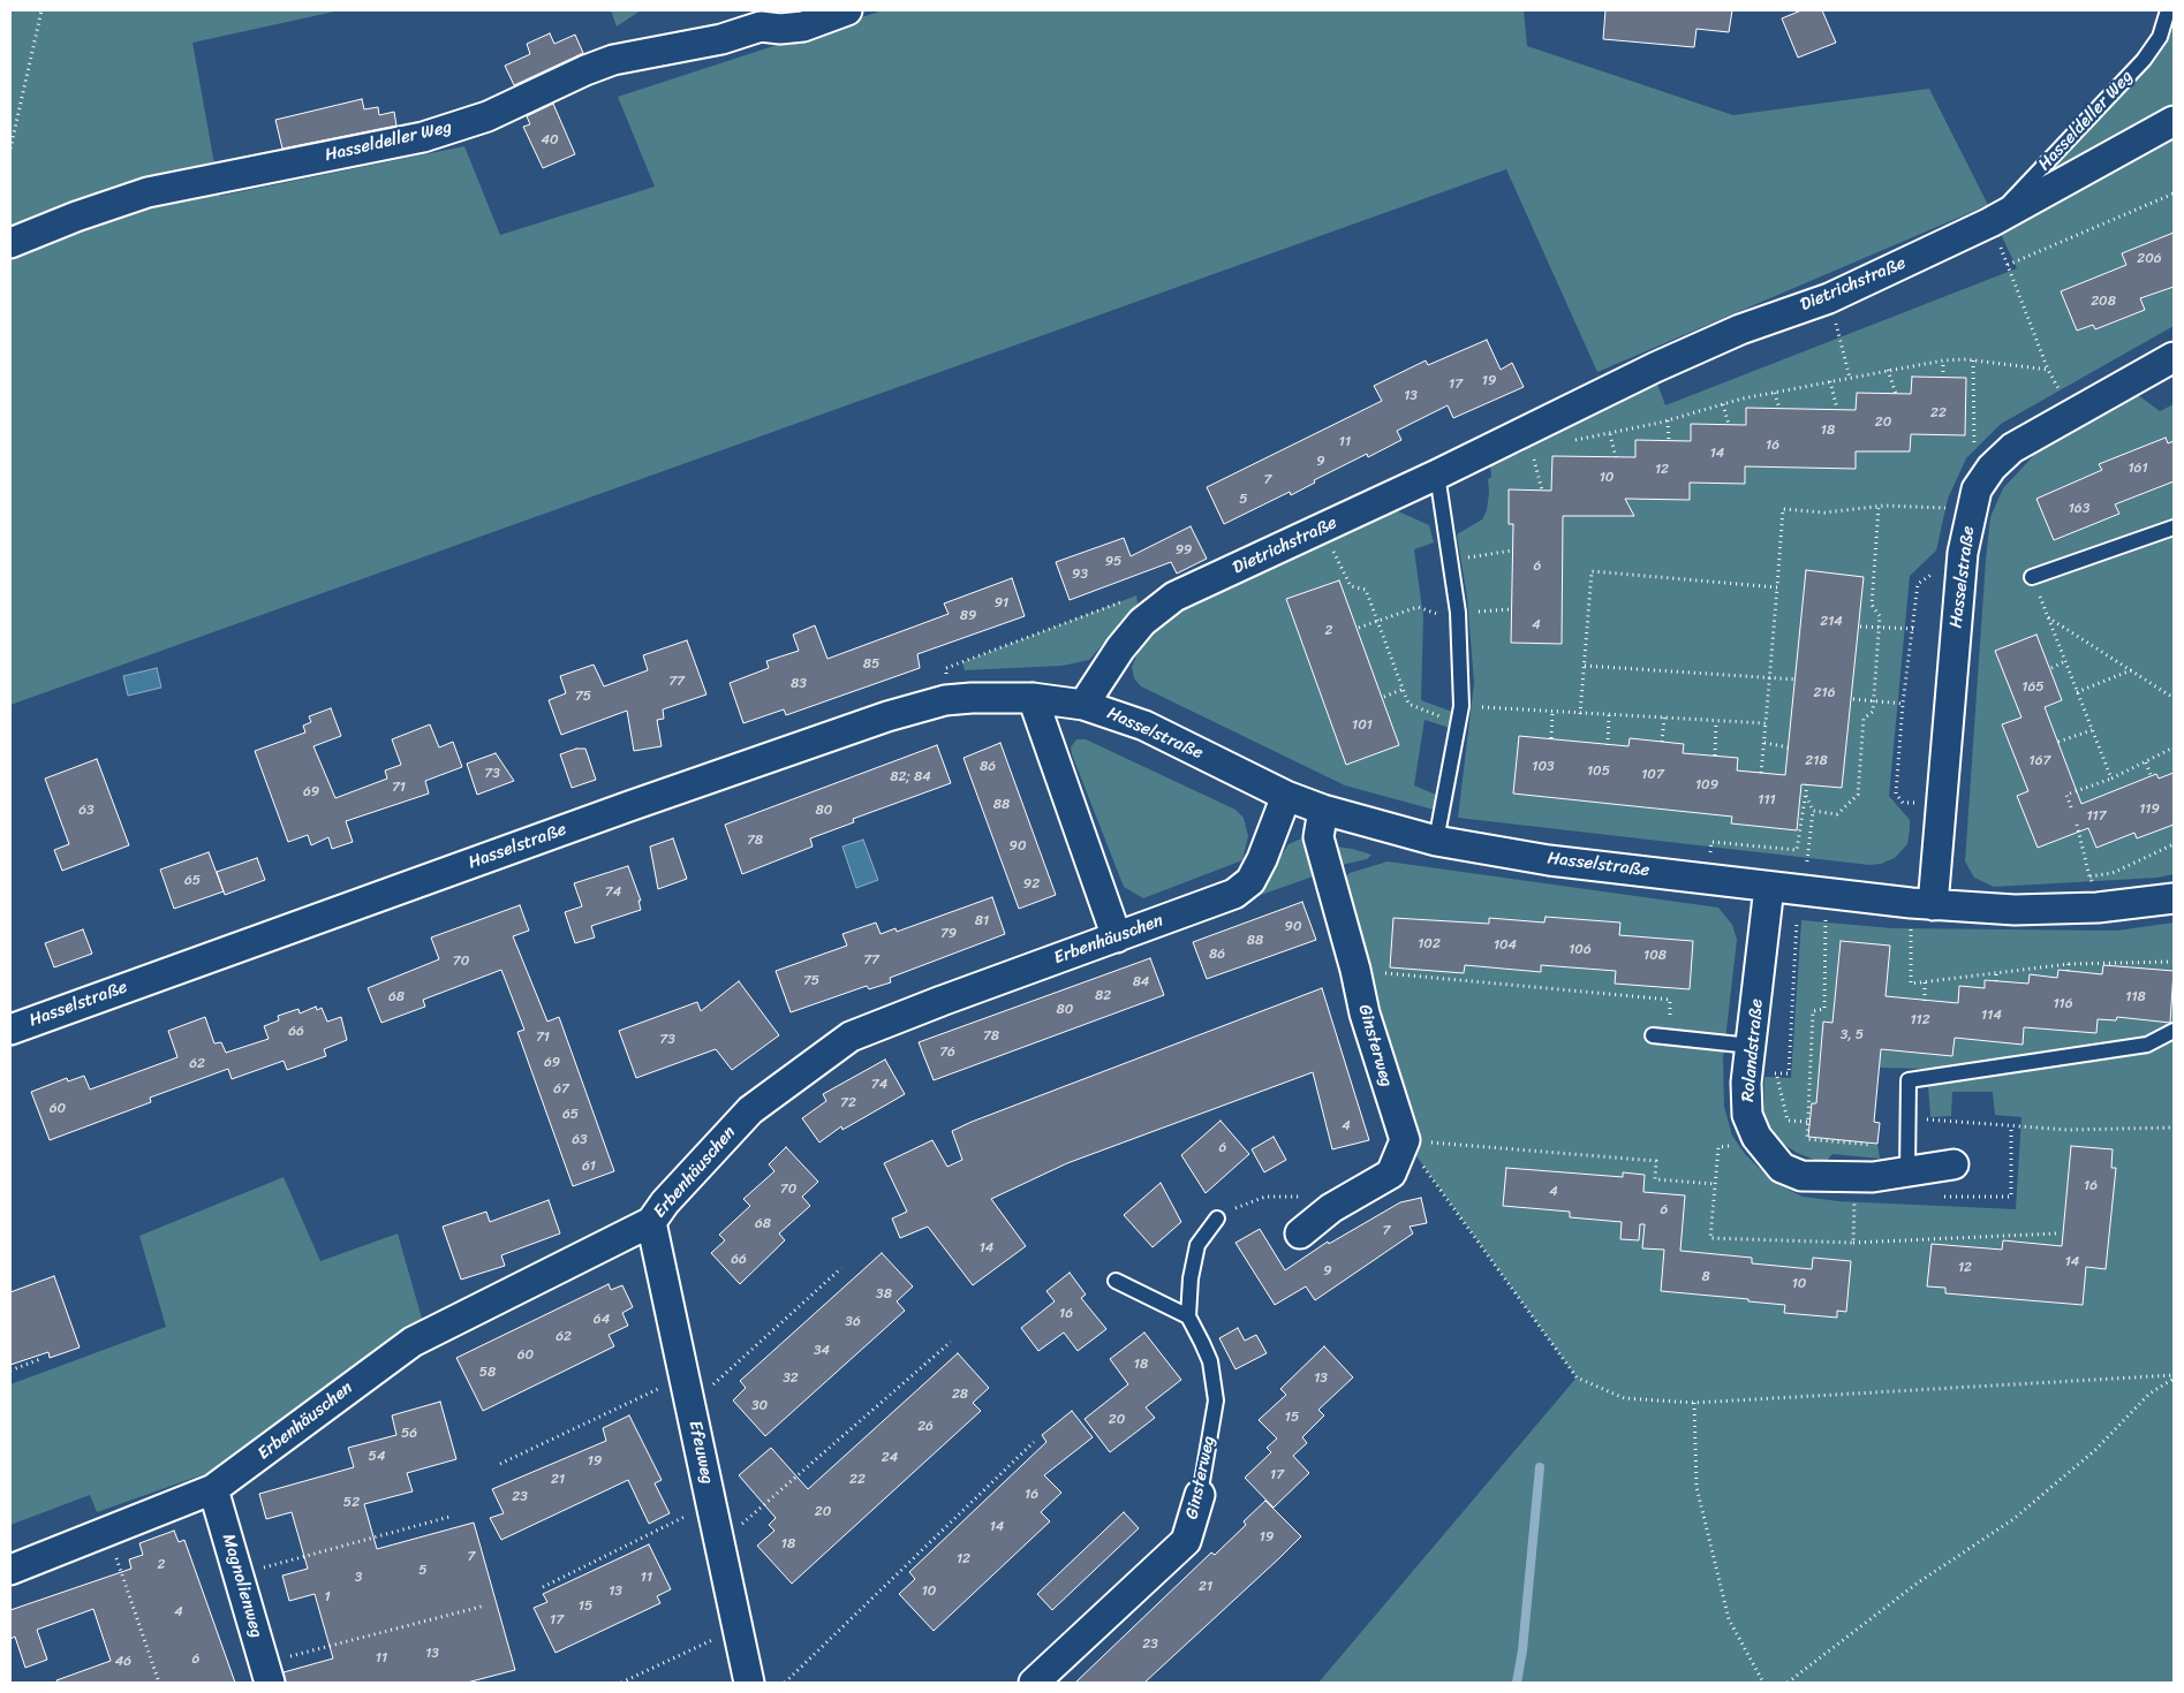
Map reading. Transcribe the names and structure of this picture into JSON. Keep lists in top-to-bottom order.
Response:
{
  "streets": {
    "street": [
      "Hasseldeller Weg",
      "Dietrichstraße",
      "Hasselstraße",
      "Erbenhäuschen",
      "Ginsterweg",
      "Rolandstraße",
      "Efeuweg",
      "Magnolienweg"
    ]
  },
  "crossings": [
    ["Hasseldeller Weg", "Dietrichstraße"],
    ["Dietrichstraße", "Hasselstraße"],
    ["Hasselstraße", "Erbenhäuschen"],
    ["Hasselstraße", "Ginsterweg"],
    ["Hasselstraße", "Rolandstraße"],
    ["Erbenhäuschen", "Efeuweg"],
    ["Erbenhäuschen", "Magnolienweg"]
  ],
  "house_numbers": [
    "40",
    "206",
    "208",
    "19",
    "17",
    "13",
    "22",
    "20",
    "18",
    "11",
    "16",
    "14",
    "9",
    "161",
    "12",
    "10",
    "7",
    "5",
    "163",
    "99",
    "95",
    "6",
    "93",
    "91",
    "89",
    "214",
    "4",
    "2",
    "85",
    "77",
    "83",
    "165",
    "216",
    "75",
    "101",
    "218",
    "167",
    "86",
    "103",
    "105",
    "73",
    "107",
    "82; 84",
    "109",
    "71",
    "69",
    "111",
    "88",
    "119",
    "63",
    "80",
    "117",
    "78",
    "90",
    "65",
    "92",
    "74",
    "81",
    "90",
    "79",
    "88",
    "102",
    "104",
    "106",
    "86",
    "108",
    "77",
    "70",
    "75",
    "84",
    "82",
    "68",
    "118",
    "116",
    "80",
    "114",
    "112",
    "66",
    "3, 5",
    "78",
    "71",
    "73",
    "76",
    "69",
    "62",
    "74",
    "67",
    "72",
    "60",
    "65",
    "4",
    "63",
    "6",
    "61",
    "16",
    "70",
    "4",
    "6",
    "68",
    "7",
    "14",
    "66",
    "14",
    "12",
    "9",
    "8",
    "10",
    "38",
    "16",
    "64",
    "36",
    "62",
    "34",
    "60",
    "18",
    "58",
    "32",
    "13",
    "28",
    "30",
    "15",
    "20",
    "26",
    "56",
    "54",
    "24",
    "19",
    "17",
    "21",
    "22",
    "16",
    "23",
    "52",
    "20",
    "14",
    "19",
    "18",
    "7",
    "12",
    "2",
    "5",
    "3",
    "11",
    "21",
    "13",
    "10",
    "1",
    "15",
    "4",
    "17",
    "23",
    "13",
    "11",
    "6",
    "46"
  ]
}
